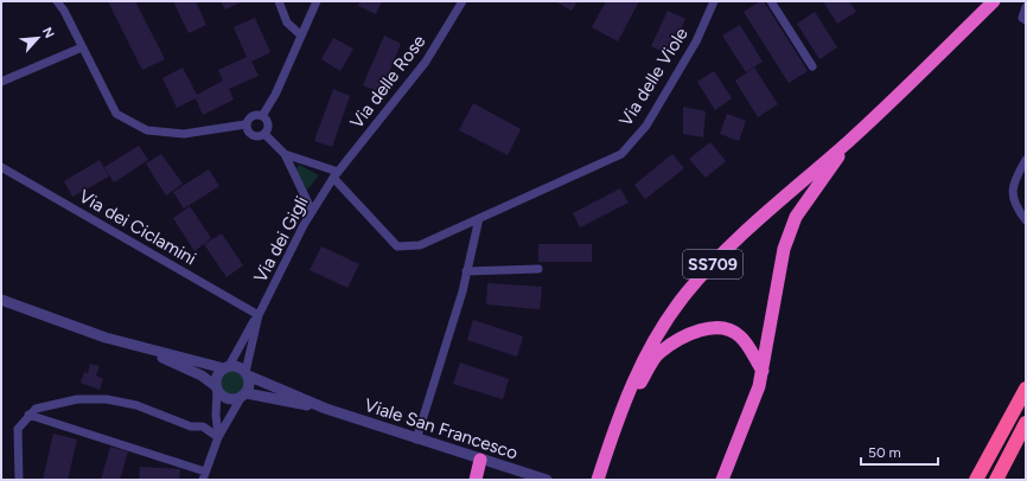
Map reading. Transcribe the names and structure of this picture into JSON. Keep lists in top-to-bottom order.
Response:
{
  "streets": {
    "highway": ["SS709"],
    "street": [
      "Via delle Viole",
      "Via delle Rose",
      "Via dei Ciclamini",
      "Via dei Gigli",
      "Viale San Francesco"
    ]
  },
  "crossings": [
    ["Via delle Viole", "Via delle Rose"],
    ["Via delle Viole", "Via dei Gigli"],
    ["Via delle Rose", "Via dei Gigli"],
    ["Via dei Ciclamini", "Via dei Gigli"],
    ["Via dei Gigli", "Viale San Francesco"]
  ],
  "scale_bar": "50 m",
  "north": "top right"
}
